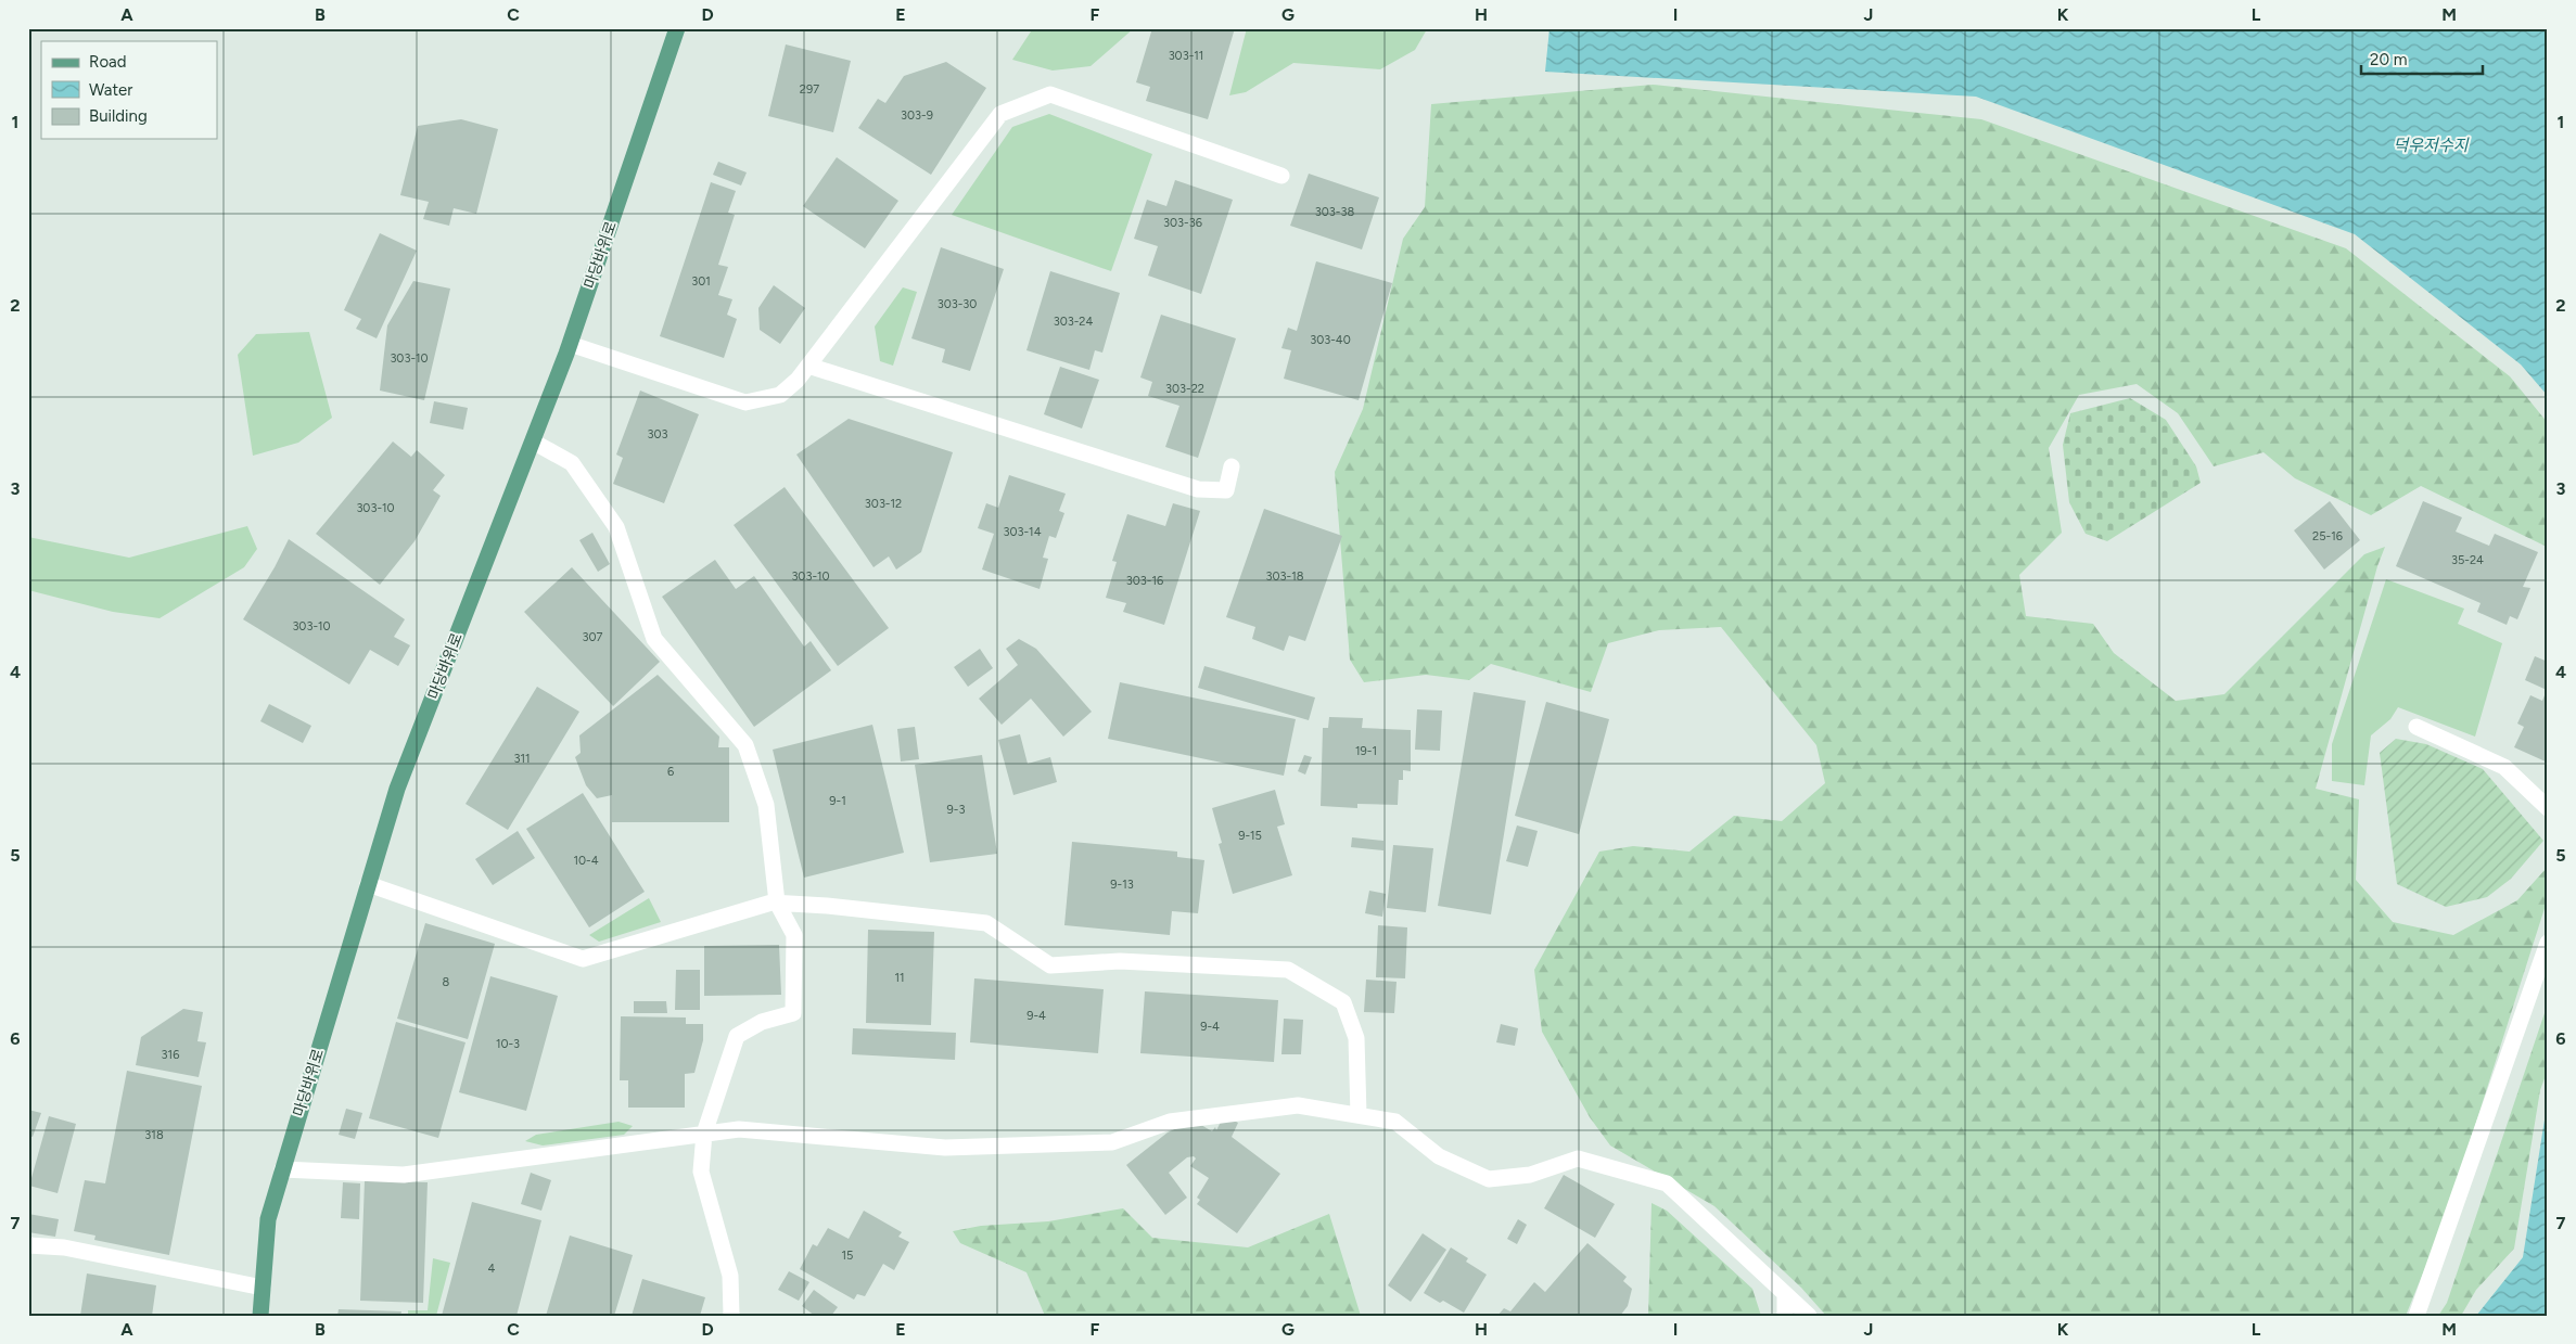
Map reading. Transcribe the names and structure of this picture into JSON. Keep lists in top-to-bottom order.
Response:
{
  "streets": {
    "main road": ["마당바위로"]
  },
  "water": ["덕우저수지"],
  "house_numbers": [
    "303-11",
    "297",
    "303-9",
    "303-38",
    "303-36",
    "301",
    "303-30",
    "303-24",
    "303-40",
    "303-10",
    "303-22",
    "303",
    "303-12",
    "303-10",
    "303-14",
    "25-16",
    "35-24",
    "303-10",
    "303-18",
    "303-16",
    "303-10",
    "307",
    "19-1",
    "311",
    "6",
    "9-1",
    "9-3",
    "9-15",
    "10-4",
    "9-13",
    "11",
    "8",
    "9-4",
    "9-4",
    "10-3",
    "316",
    "318",
    "15",
    "4"
  ],
  "legend": ["Road", "Water", "Building"],
  "scale_bar": "20 m",
  "grid": {
    "columns": [
      "A",
      "B",
      "C",
      "D",
      "E",
      "F",
      "G",
      "H",
      "I",
      "J",
      "K",
      "L",
      "M"
    ],
    "rows": [
      "1",
      "2",
      "3",
      "4",
      "5",
      "6",
      "7"
    ]
  }
}
